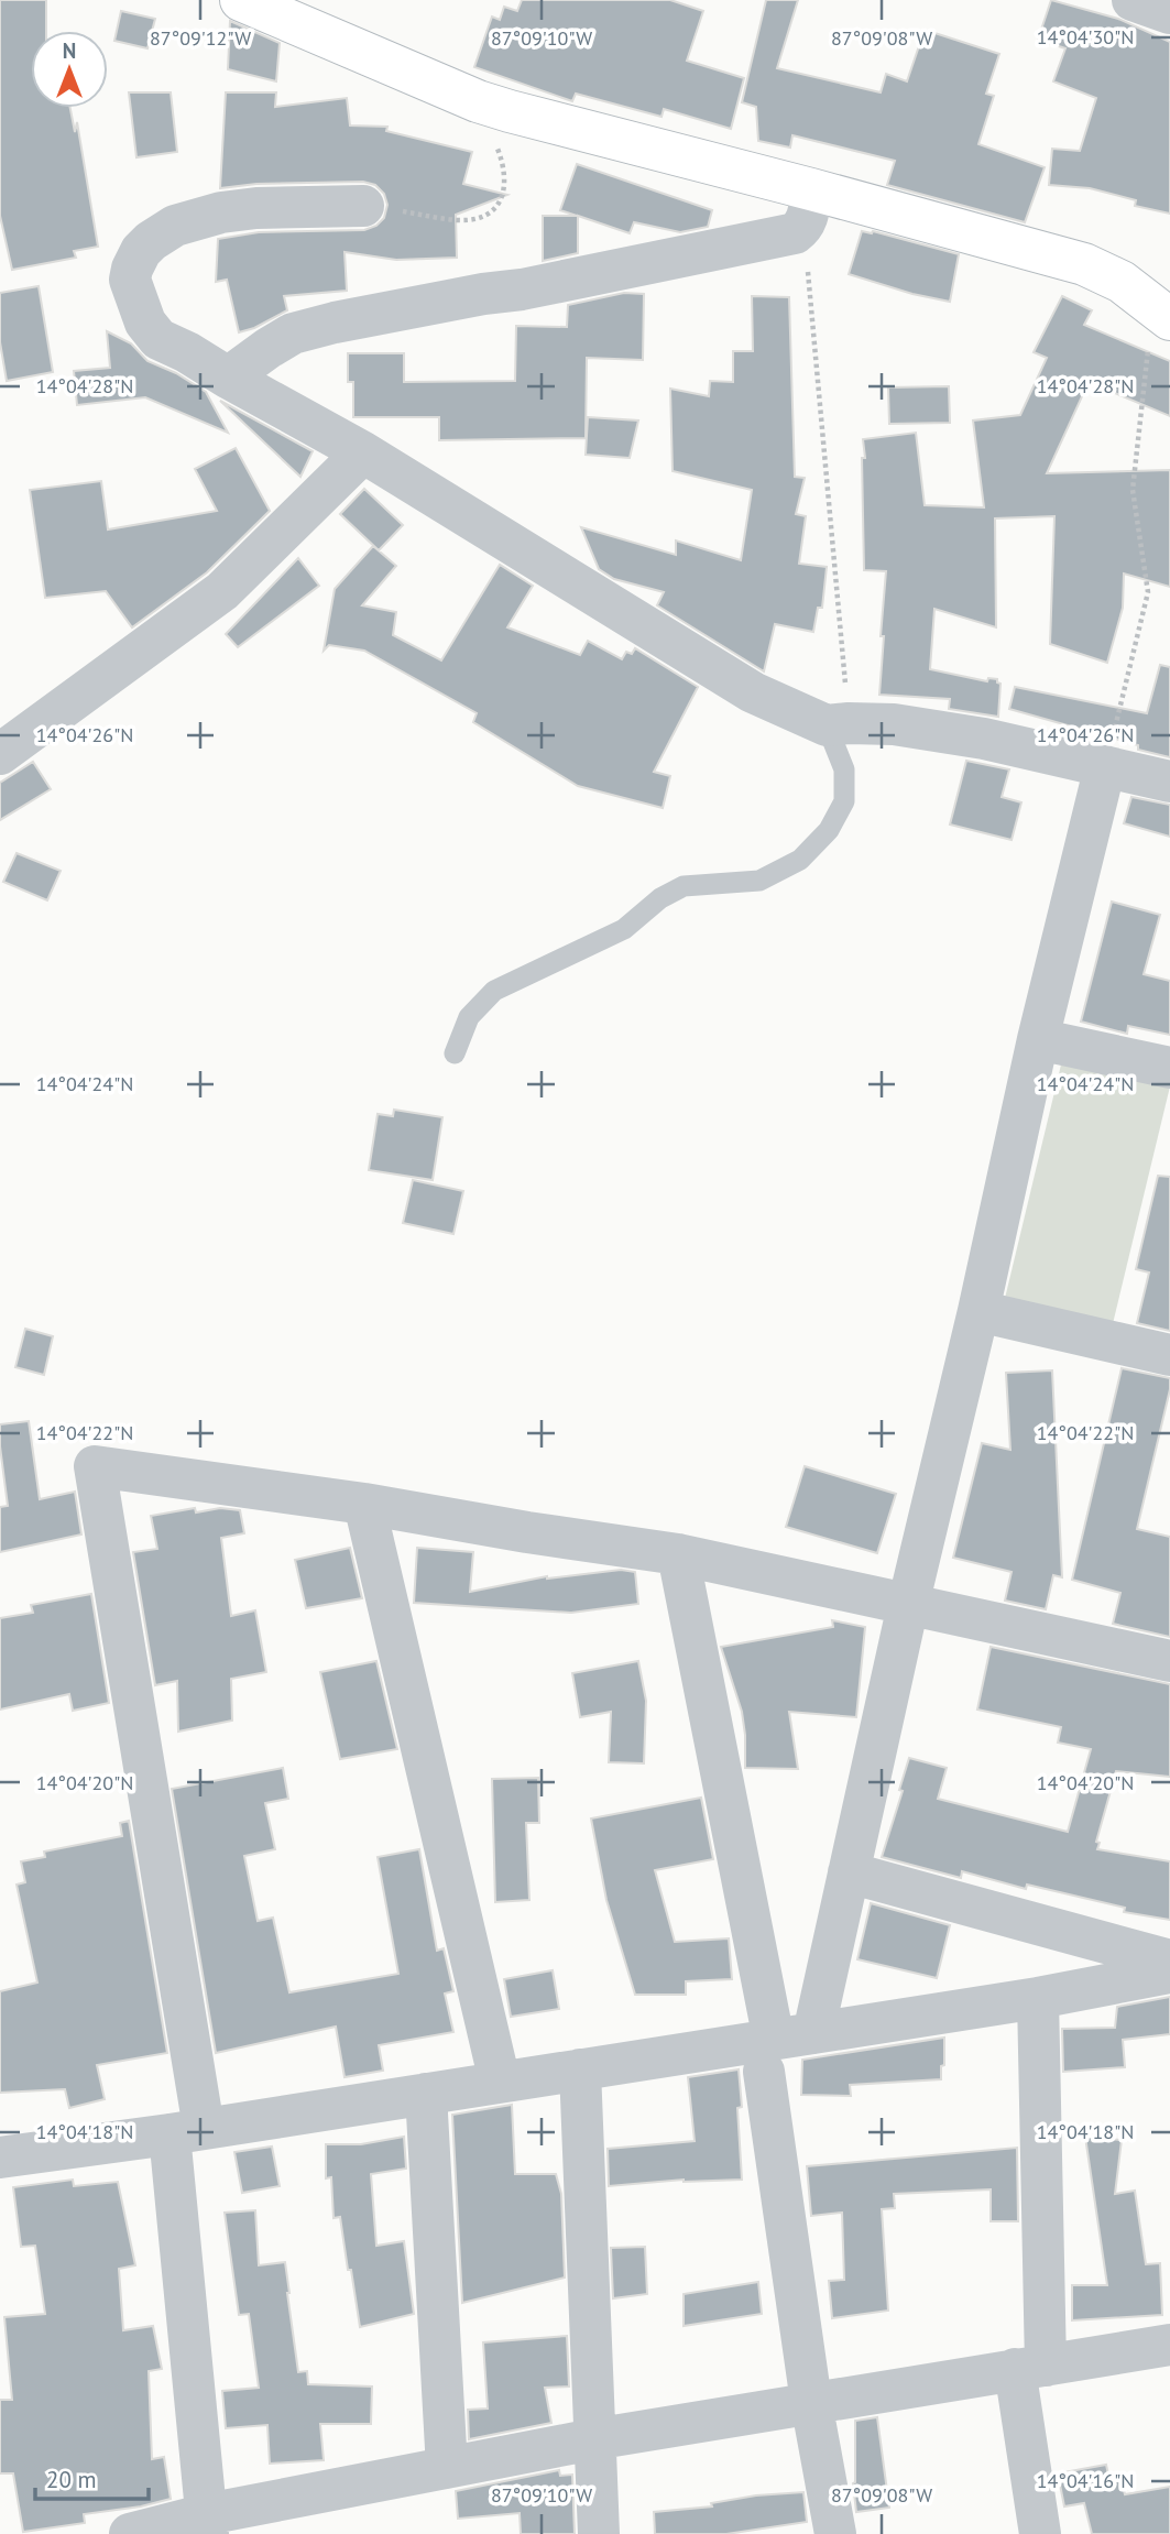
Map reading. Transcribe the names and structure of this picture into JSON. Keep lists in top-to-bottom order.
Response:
{
  "scale_bar": "20 m",
  "north": "top",
  "coordinates": [
    "14°04'30\"N",
    "87°09'12\"W",
    "87°09'10\"W",
    "87°09'08\"W",
    "14°04'28\"N",
    "14°04'26\"N",
    "14°04'24\"N",
    "14°04'22\"N",
    "14°04'20\"N",
    "14°04'18\"N",
    "14°04'16\"N"
  ]
}
